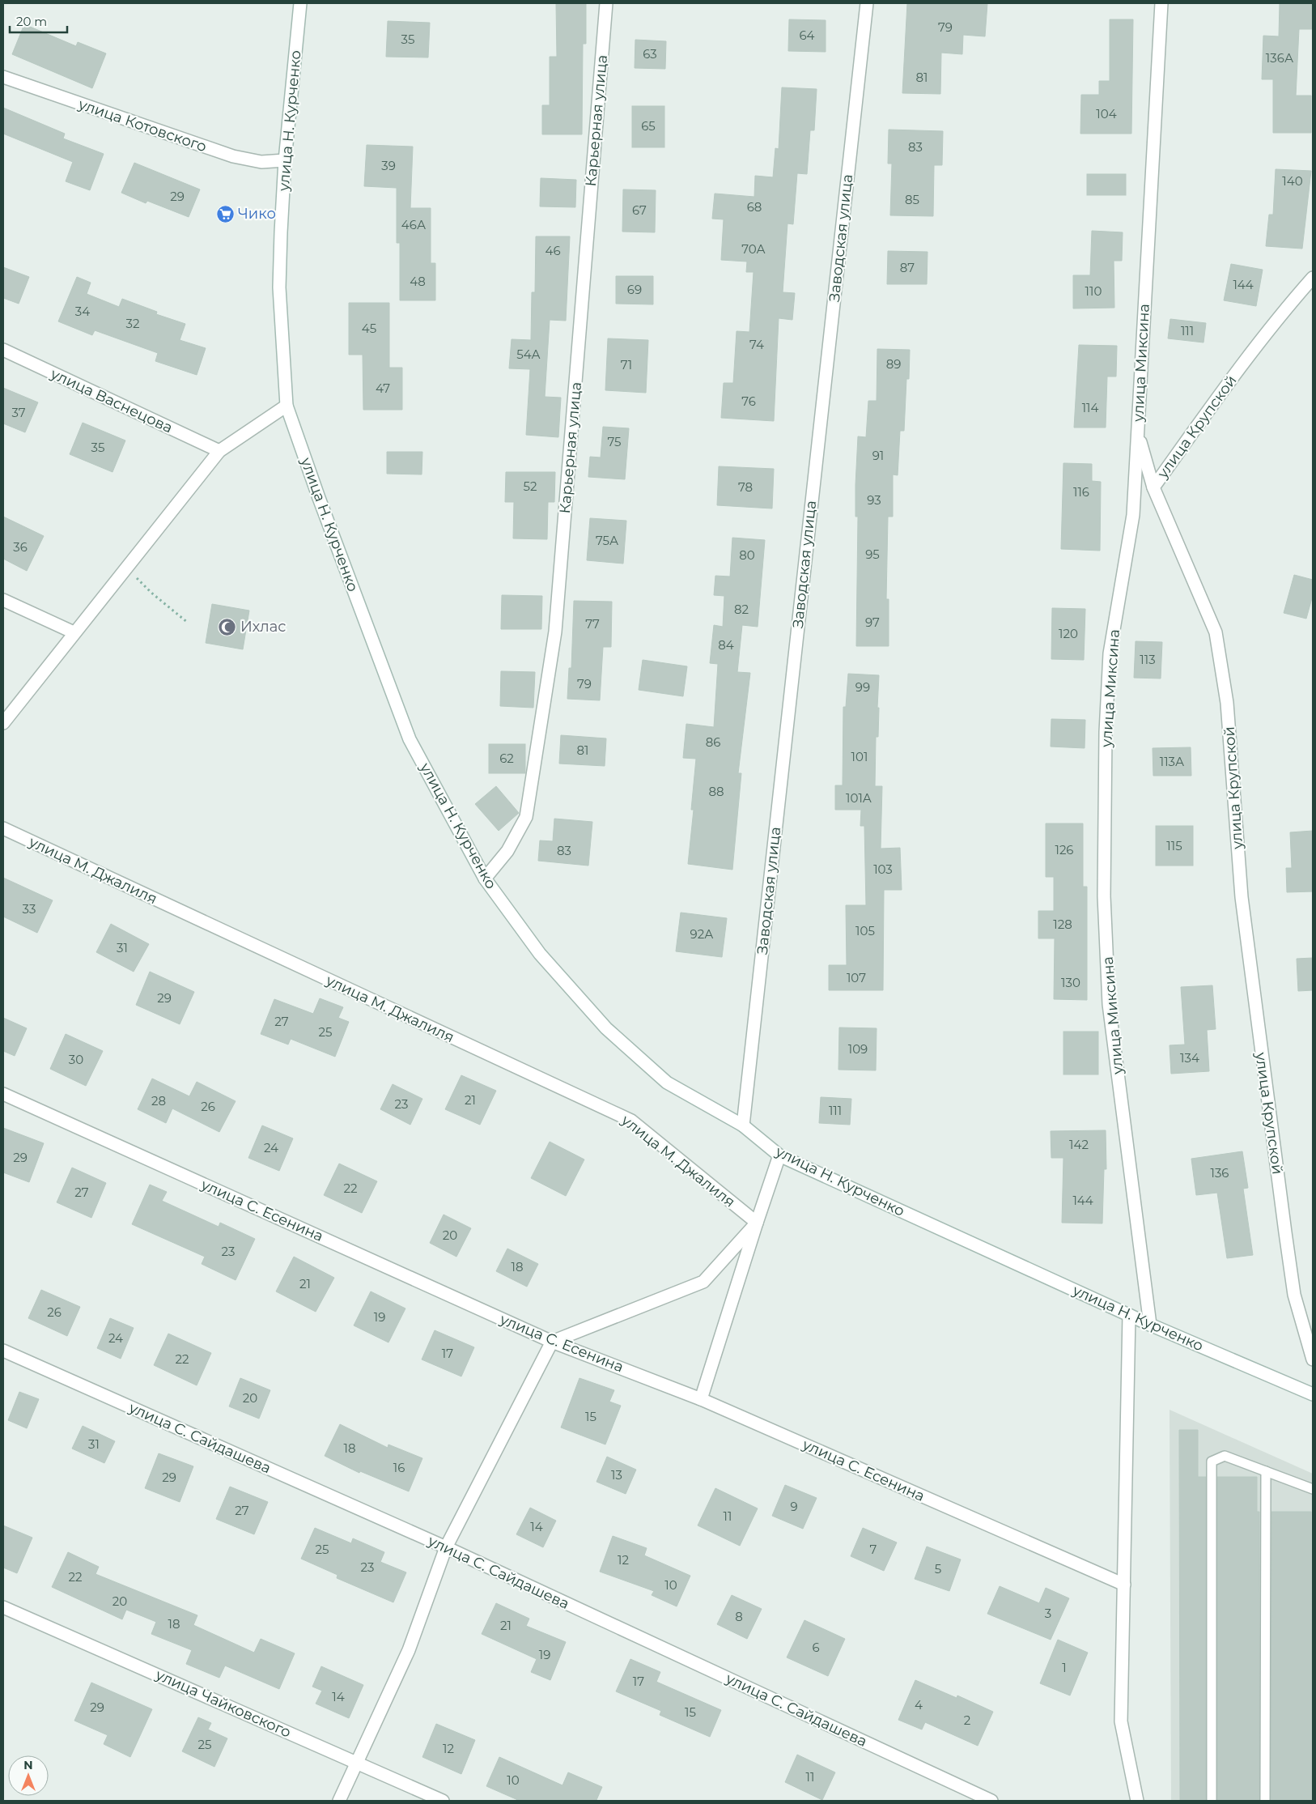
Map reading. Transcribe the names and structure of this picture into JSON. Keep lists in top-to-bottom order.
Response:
{
  "streets": {
    "street": [
      "улица Н. Курченко",
      "Карьерная улица",
      "улица Котовского",
      "Заводская улица",
      "улица Миксина",
      "улица Васнецова",
      "улица Крупской",
      "улица М. Джалиля",
      "улица С. Есенина",
      "улица С. Сайдашева",
      "улица Чайковского"
    ]
  },
  "crossings": [
    ["улица Н. Курченко", "Карьерная улица"],
    ["улица Н. Курченко", "улица Котовского"],
    ["улица Н. Курченко", "Заводская улица"],
    ["улица Н. Курченко", "улица Миксина"]
  ],
  "places": {
    "supermarket": ["Чико"],
    "mosque": ["Ихлас"]
  },
  "house_numbers": [
    "79",
    "64",
    "35",
    "63",
    "136А",
    "81",
    "104",
    "65",
    "83",
    "39",
    "140",
    "29",
    "85",
    "68",
    "67",
    "46А",
    "70А",
    "46",
    "87",
    "48",
    "144",
    "69",
    "110",
    "34",
    "32",
    "45",
    "111",
    "74",
    "54А",
    "89",
    "71",
    "47",
    "76",
    "114",
    "37",
    "75",
    "35",
    "91",
    "52",
    "78",
    "116",
    "93",
    "75А",
    "36",
    "95",
    "80",
    "82",
    "97",
    "77",
    "120",
    "84",
    "113",
    "79",
    "99",
    "86",
    "81",
    "101",
    "62",
    "113А",
    "88",
    "101А",
    "115",
    "126",
    "83",
    "103",
    "33",
    "128",
    "105",
    "92А",
    "31",
    "107",
    "130",
    "29",
    "27",
    "25",
    "109",
    "134",
    "30",
    "21",
    "28",
    "23",
    "26",
    "111",
    "142",
    "24",
    "29",
    "136",
    "22",
    "27",
    "144",
    "20",
    "23",
    "18",
    "21",
    "26",
    "19",
    "24",
    "17",
    "22",
    "20",
    "15",
    "31",
    "18",
    "16",
    "13",
    "29",
    "9",
    "27",
    "11",
    "14",
    "25",
    "7",
    "12",
    "23",
    "5",
    "22",
    "10",
    "20",
    "3",
    "8",
    "18",
    "21",
    "6",
    "19",
    "1",
    "17",
    "14",
    "4",
    "29",
    "15",
    "2",
    "25",
    "12",
    "11",
    "10"
  ],
  "scale_bar": "20 m",
  "north": "top"
}
